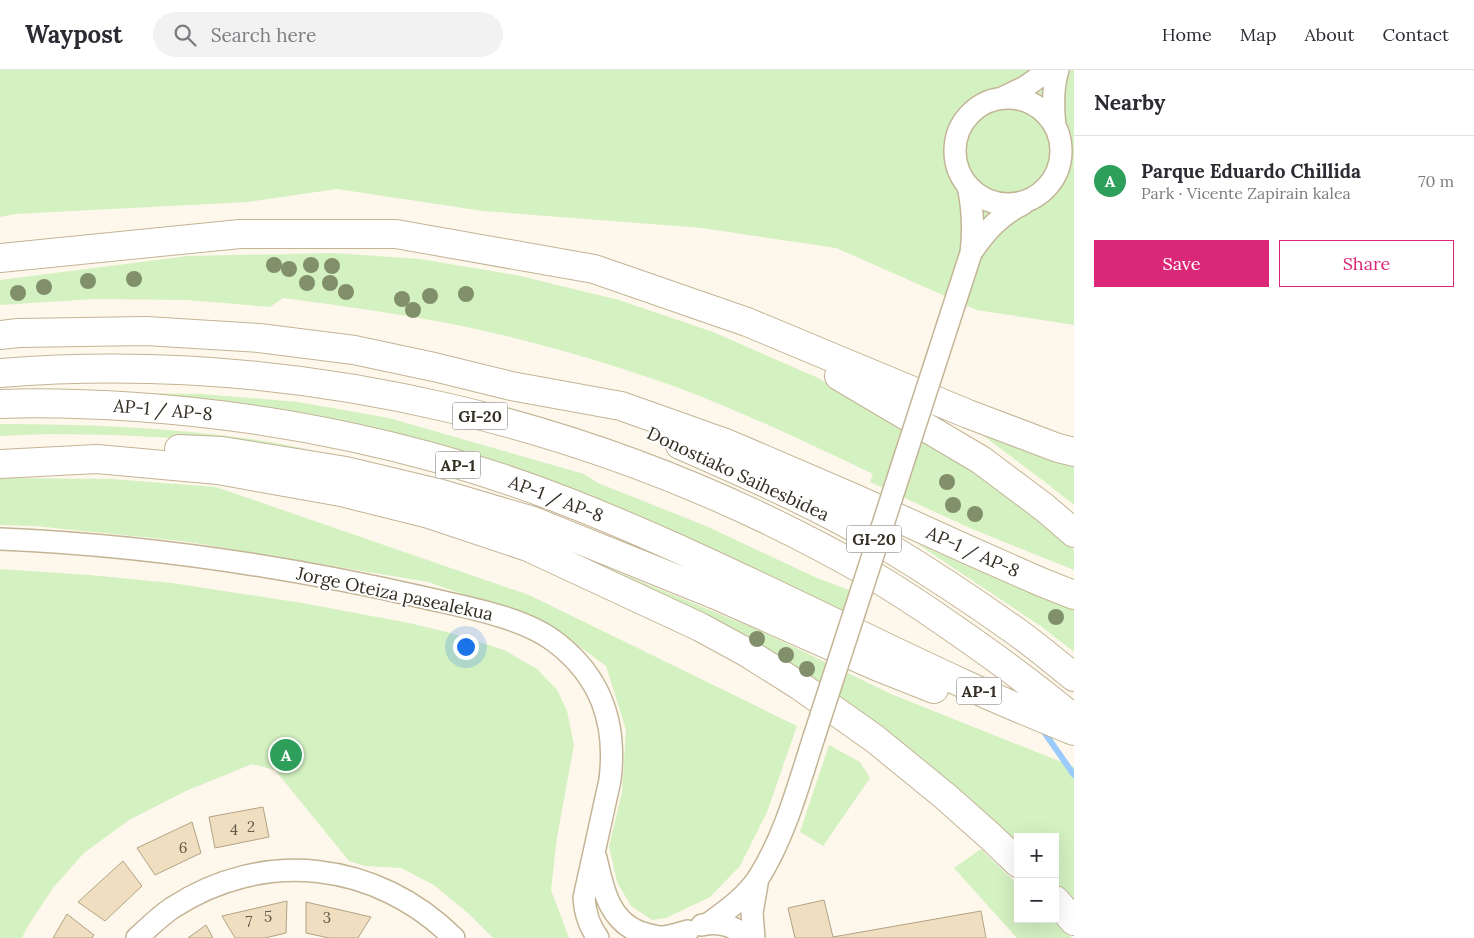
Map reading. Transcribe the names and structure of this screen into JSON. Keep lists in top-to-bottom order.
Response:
{
  "streets": {
    "highway": [
      "AP-1 / AP-8",
      "GI-20",
      "AP-1",
      "Donostiako Saihesbidea"
    ],
    "street": ["Jorge Oteiza pasealekua"]
  },
  "crossings": [
    ["AP-1 / AP-8", "Donostiako Saihesbidea"]
  ],
  "house_numbers": [
    "2",
    "4",
    "6",
    "5",
    "3",
    "7"
  ],
  "page": {
    "header": "Waypost",
    "search": "Search here",
    "nav": [
      "Home",
      "Map",
      "About",
      "Contact"
    ],
    "heading": "Nearby",
    "list": [
      {
        "mark": "A",
        "name": "Parque Eduardo Chillida",
        "note": "Park · Vicente Zapirain kalea",
        "value": "70 m"
      }
    ],
    "buttons": ["Save", "Share"],
    "pins": "A",
    "map_buttons": ["+", "−"]
  }
}
